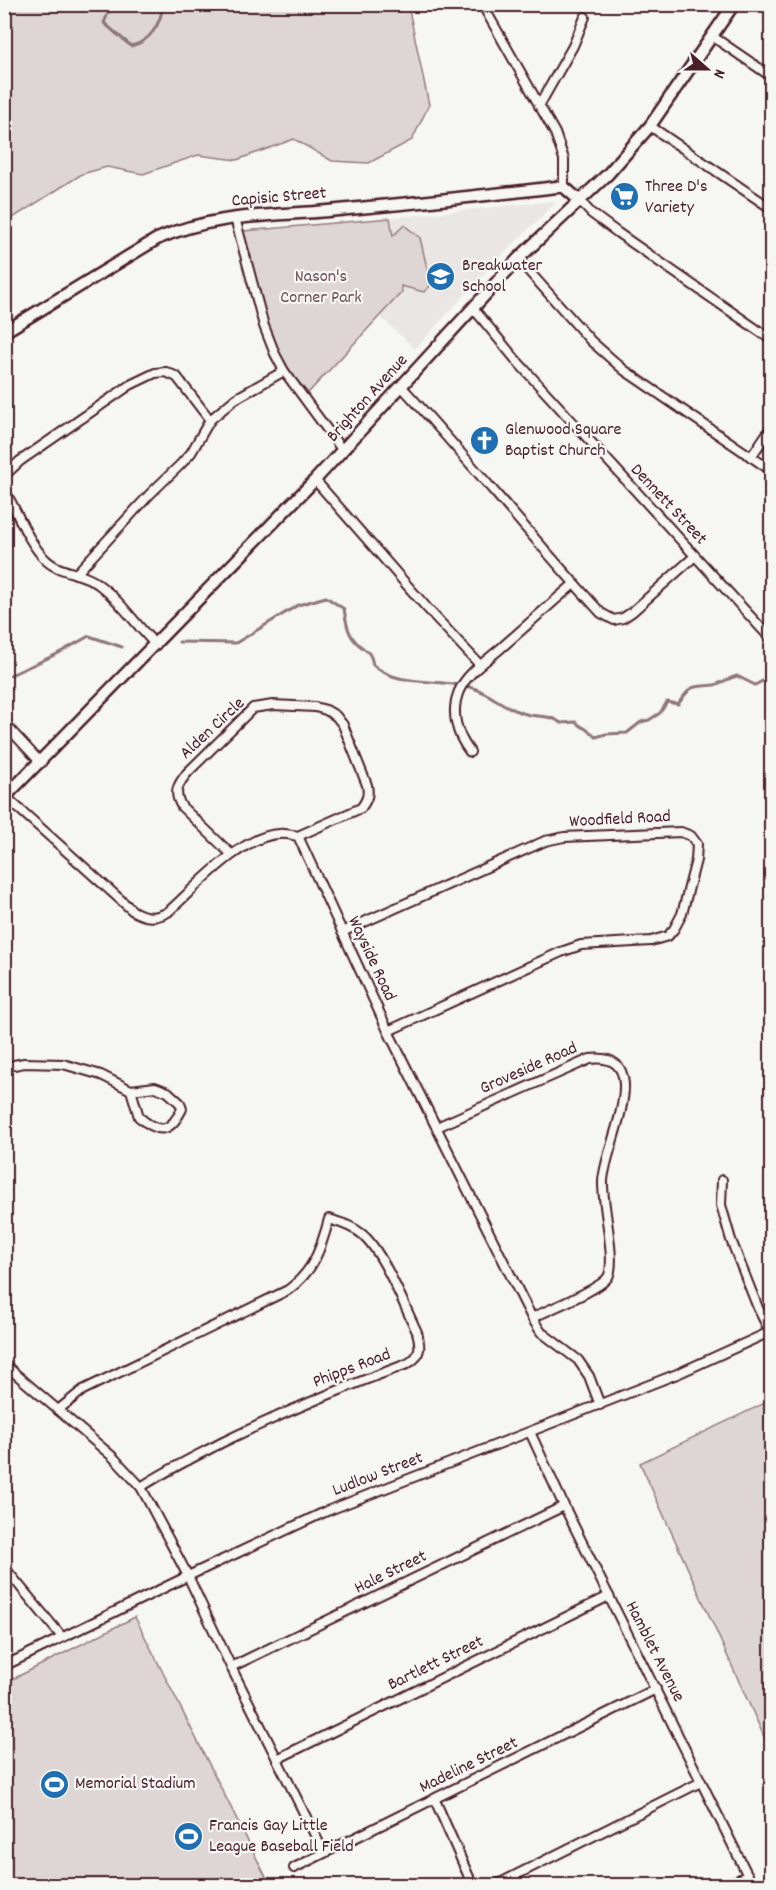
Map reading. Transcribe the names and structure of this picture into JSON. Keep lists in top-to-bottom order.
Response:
{
  "streets": {
    "main road": ["Capisic Street", "Brighton Avenue"],
    "street": [
      "Dennett Street",
      "Alden Circle",
      "Woodfield Road",
      "Wayside Road",
      "Groveside Road",
      "Phipps Road",
      "Ludlow Street",
      "Hale Street",
      "Hamblet Avenue",
      "Bartlett Street",
      "Madeline Street"
    ]
  },
  "crossings": [
    ["Brighton Avenue", "Dennett Street"],
    ["Alden Circle", "Wayside Road"],
    ["Woodfield Road", "Wayside Road"],
    ["Wayside Road", "Groveside Road"],
    ["Wayside Road", "Ludlow Street"],
    ["Ludlow Street", "Hamblet Avenue"],
    ["Hale Street", "Hamblet Avenue"],
    ["Hamblet Avenue", "Bartlett Street"],
    ["Hamblet Avenue", "Madeline Street"]
  ],
  "parks": ["Nason's Corner Park"],
  "places": {
    "supermarket": ["Three D's Variety"],
    "school or university": ["Breakwater School"],
    "church": ["Glenwood Square Baptist Church"],
    "sports": ["Memorial Stadium", "Francis Gay Little League Baseball Field"]
  },
  "north": "right"
}
